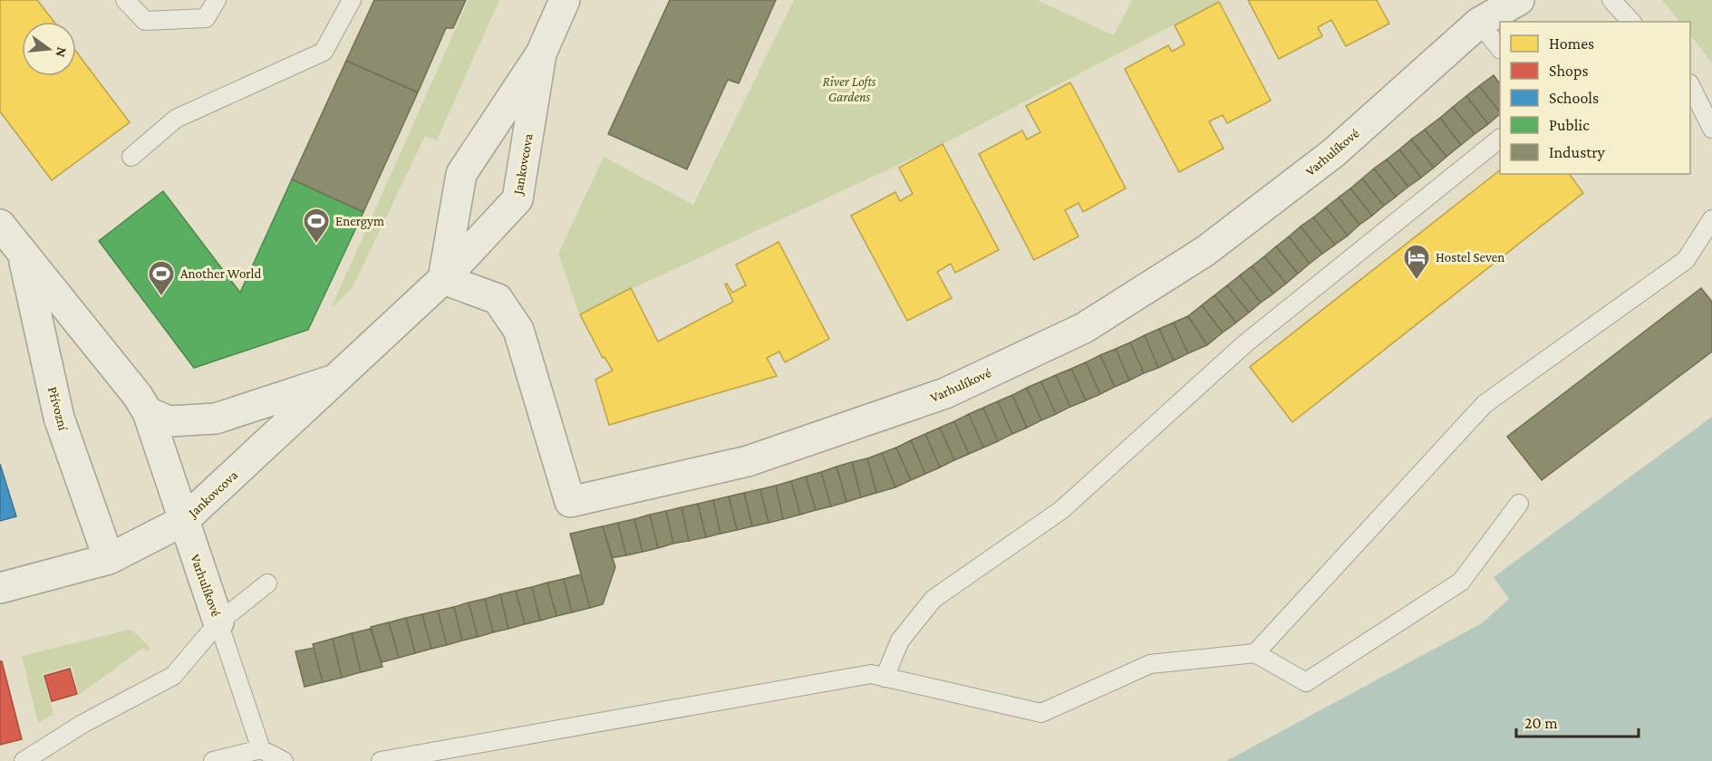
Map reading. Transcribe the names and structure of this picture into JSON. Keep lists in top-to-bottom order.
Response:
{
  "streets": {
    "street": ["Varhulíkové", "Jankovcova", "Přívozní"]
  },
  "crossings": [
    ["Varhulíkové", "Jankovcova"],
    ["Varhulíkové", "Přívozní"],
    ["Jankovcova", "Přívozní"]
  ],
  "parks": ["River Lofts Gardens"],
  "places": {
    "sports": ["Energym", "Another World"],
    "hotel": ["Hostel Seven"]
  },
  "legend": [
    "Homes",
    "Shops",
    "Schools",
    "Public",
    "Industry"
  ],
  "scale_bar": "20 m",
  "north": "right"
}
